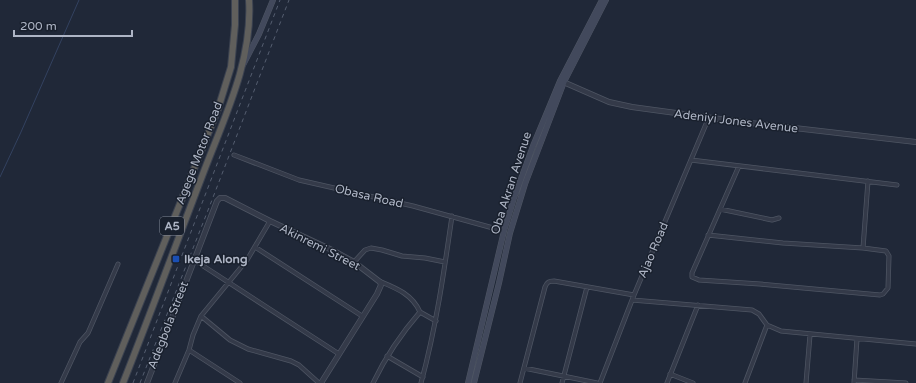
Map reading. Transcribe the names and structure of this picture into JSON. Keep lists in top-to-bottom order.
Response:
{
  "streets": {
    "highway": ["Agege Motor Road", "A5"],
    "main road": ["Oba Akran Avenue"],
    "street": [
      "Adeniyi Jones Avenue",
      "Obasa Road",
      "Akinremi Street",
      "Ajao Road",
      "Adegbola Street"
    ]
  },
  "crossings": [
    ["Adeniyi Jones Avenue", "Oba Akran Avenue"],
    ["Adeniyi Jones Avenue", "Ajao Road"],
    ["Agege Motor Road", "A5"],
    ["Oba Akran Avenue", "Obasa Road"],
    ["Akinremi Street", "Adegbola Street"]
  ],
  "places": {
    "transit": ["Ikeja Along"]
  },
  "scale_bar": "200 m"
}
